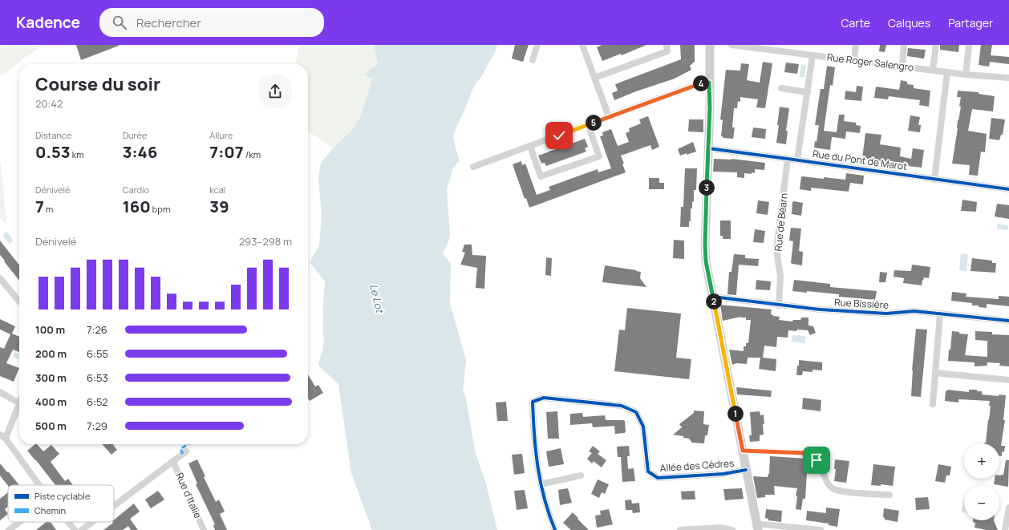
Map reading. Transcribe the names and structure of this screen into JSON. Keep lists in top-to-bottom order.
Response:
{
  "streets": {
    "street": [
      "Rue Roger Salengro",
      "Rue du Pont de Marot",
      "Rue de Béarn",
      "Rue Bissière",
      "Allée des Cèdres",
      "Rue d'Italie"
    ]
  },
  "crossings": [
    ["Rue du Pont de Marot", "Rue de Béarn"],
    ["Rue de Béarn", "Rue Bissière"]
  ],
  "water": ["Le Lot"],
  "legend": ["Piste cyclable", "Chemin"],
  "page": {
    "header": "Kadence",
    "search": "Rechercher",
    "nav": ["Carte", "Calques", "Partager"],
    "heading": ["Course du soir", "20:42"],
    "pins": [
      "4",
      "5",
      "3",
      "2",
      "1"
    ],
    "stats": [
      ["Distance", "0.53 km"],
      ["Durée", "3:46"],
      ["Allure", "7:07 /km"],
      ["Dénivelé", "7 m"],
      ["Cardio", "160 bpm"],
      ["kcal", "39"]
    ],
    "chart": ["Dénivelé", "293–298 m"],
    "list": [
      {
        "name": "100 m",
        "note": "7:26"
      },
      {
        "name": "200 m",
        "note": "6:55"
      },
      {
        "name": "300 m",
        "note": "6:53"
      },
      {
        "name": "400 m",
        "note": "6:52"
      },
      {
        "name": "500 m",
        "note": "7:29"
      }
    ],
    "map_buttons": ["+", "−"]
  }
}
